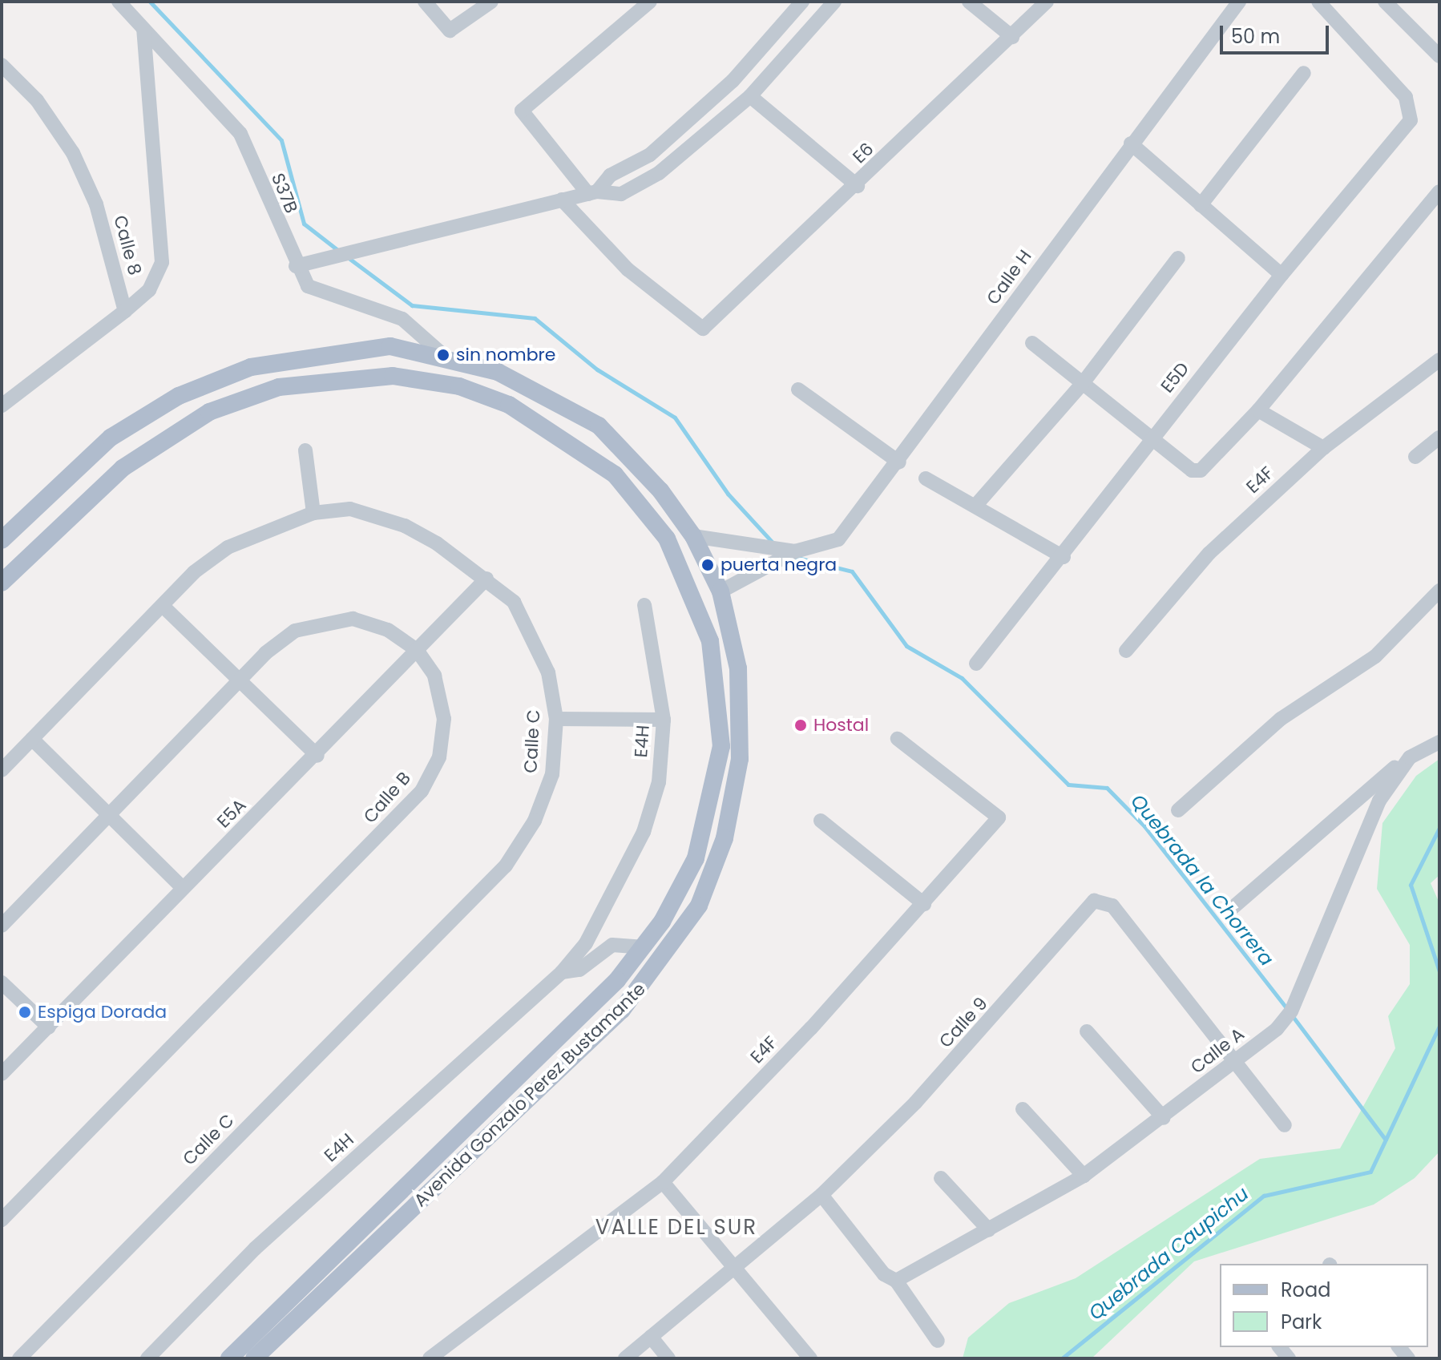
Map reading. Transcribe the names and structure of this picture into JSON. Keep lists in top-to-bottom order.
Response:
{
  "streets": {
    "main road": ["Avenida Gonzalo Perez Bustamante"],
    "street": [
      "E6",
      "S37B",
      "Calle 8",
      "Calle H",
      "E5D",
      "E4F",
      "Calle C",
      "E4H",
      "Calle B",
      "E5A",
      "Calle 9",
      "Calle A"
    ]
  },
  "crossings": [
    ["S37B", "Avenida Gonzalo Perez Bustamante"],
    ["Calle H", "Avenida Gonzalo Perez Bustamante"],
    ["Calle C", "E5A"],
    ["E4H", "Avenida Gonzalo Perez Bustamante"],
    ["Calle B", "E5A"],
    ["Calle 9", "Calle A"]
  ],
  "districts": ["VALLE DEL SUR"],
  "water": ["Quebrada la Chorrera", "Quebrada Caupichu"],
  "places": [
    "sin nombre",
    "puerta negra",
    "Hostal",
    "Espiga Dorada"
  ],
  "legend": ["Road", "Park"],
  "scale_bar": "50 m"
}
